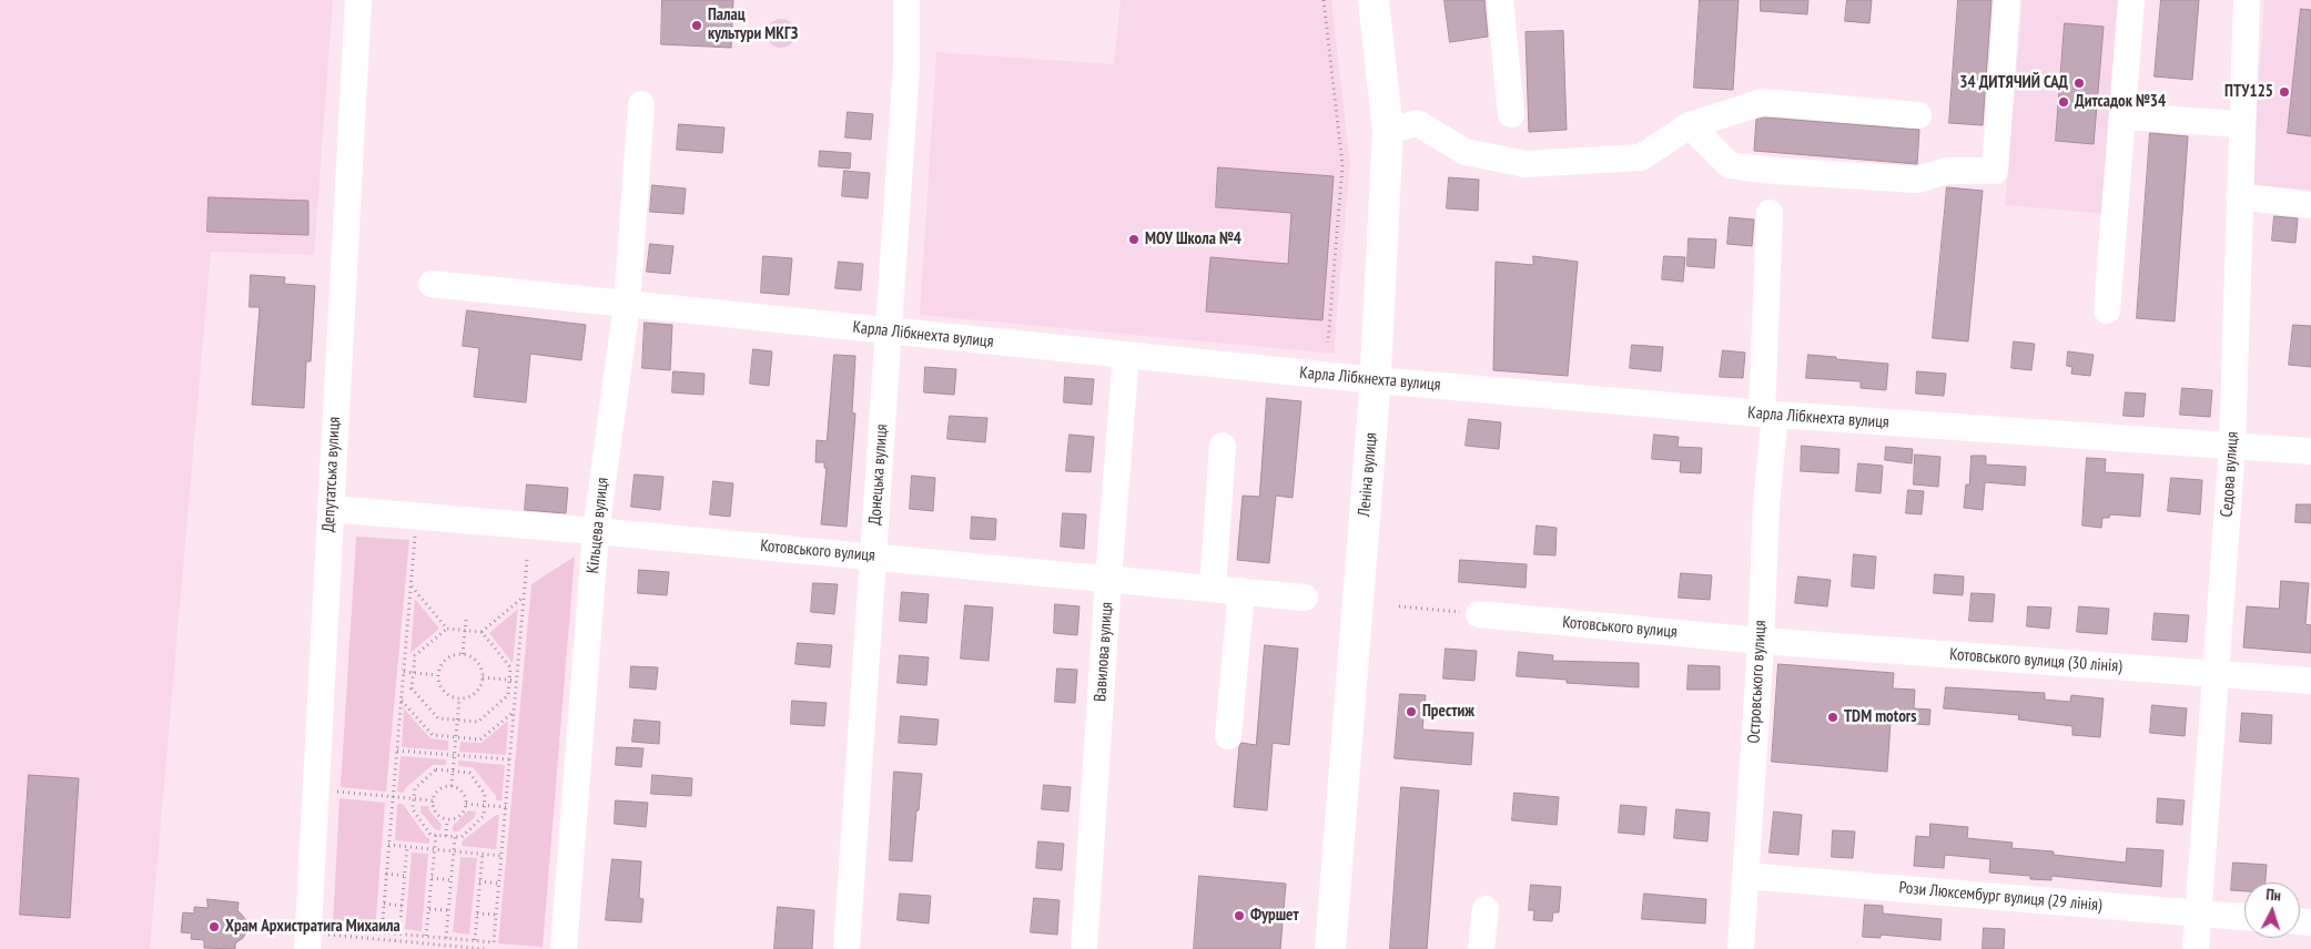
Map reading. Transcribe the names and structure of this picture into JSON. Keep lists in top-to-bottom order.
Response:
{
  "streets": {
    "main road": ["Леніна вулиця"],
    "street": [
      "Карла Лібкнехта вулиця",
      "Депутатська вулиця",
      "Донецька вулиця",
      "Седова вулиця",
      "Кільцева вулиця",
      "Котовського вулиця",
      "Вавилова вулиця",
      "Котовського вулиця (30 лiнiя)",
      "Островського вулиця",
      "Рози Люксембург вулиця (29 лiнiя)"
    ]
  },
  "crossings": [
    ["Карла Лібкнехта вулиця", "Донецька вулиця"],
    ["Карла Лібкнехта вулиця", "Леніна вулиця"],
    ["Карла Лібкнехта вулиця", "Седова вулиця"],
    ["Карла Лібкнехта вулиця", "Кільцева вулиця"],
    ["Карла Лібкнехта вулиця", "Вавилова вулиця"],
    ["Карла Лібкнехта вулиця", "Островського вулиця"],
    ["Депутатська вулиця", "Котовського вулиця"],
    ["Донецька вулиця", "Котовського вулиця"],
    ["Седова вулиця", "Котовського вулиця (30 лiнiя)"],
    ["Седова вулиця", "Рози Люксембург вулиця (29 лiнiя)"],
    ["Кільцева вулиця", "Котовського вулиця"],
    ["Котовського вулиця", "Вавилова вулиця"],
    ["Котовського вулиця", "Котовського вулиця (30 лiнiя)"],
    ["Котовського вулиця", "Островського вулиця"],
    ["Котовського вулиця (30 лiнiя)", "Островського вулиця"],
    ["Островського вулиця", "Рози Люксембург вулиця (29 лiнiя)"]
  ],
  "places": [
    "Палац культури МКГЗ",
    "34 ДИТЯЧИЙ САД",
    "ПТУ125",
    "Дитсадок №34",
    "МОУ Школа №4",
    "Престиж",
    "TDM motors",
    "Фуршет",
    "Храм Архистратига Михаила"
  ],
  "north": "top"
}
